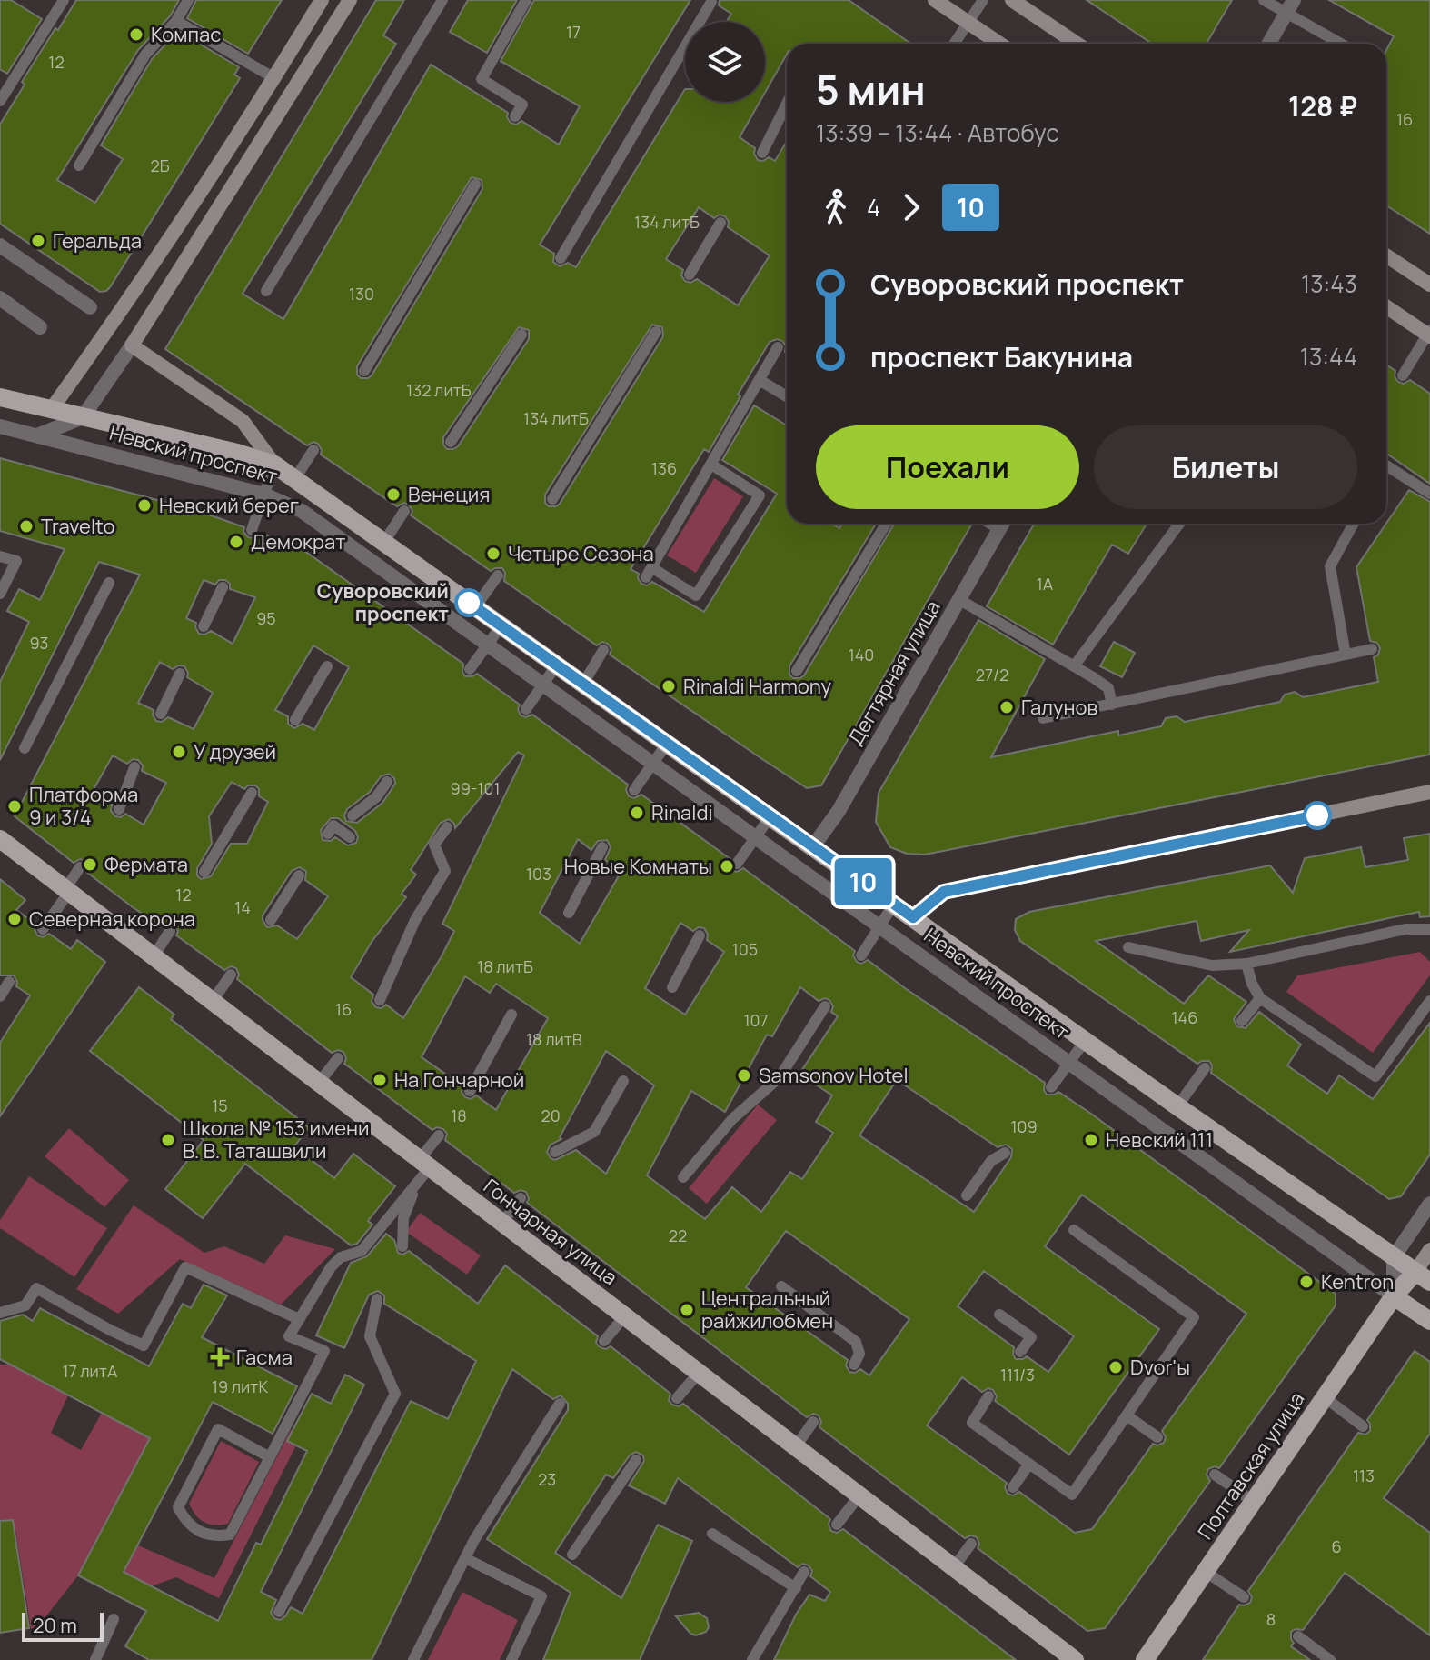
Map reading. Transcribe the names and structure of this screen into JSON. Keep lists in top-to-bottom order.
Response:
{
  "streets": {
    "main road": ["Невский проспект", "Гончарная улица", "Полтавская улица"],
    "street": ["Дегтярная улица"]
  },
  "crossings": [
    ["Невский проспект", "Дегтярная улица"],
    ["Невский проспект", "Полтавская улица"]
  ],
  "places": {
    "other": [
      "Компас",
      "Геральда",
      "Венеция",
      "Невский берег",
      "Travelto",
      "Демократ",
      "Четыре Сезона",
      "Суворовский проспект",
      "Rinaldi Harmony",
      "Галунов",
      "У друзей",
      "Платформа 9 и 3/4",
      "Rinaldi",
      "Фермата",
      "Новые Комнаты",
      "Северная корона",
      "Samsonov Hotel",
      "На Гончарной",
      "Школа № 153 имени В. В. Таташвили",
      "Невский 111",
      "Kentron",
      "Центральный райжилобмен",
      "Dvor'ы"
    ],
    "health": ["Гасма"]
  },
  "lines": ["bus line 10"],
  "house_numbers": [
    "17",
    "12",
    "16",
    "2Б",
    "134 литБ",
    "130",
    "132 литБ",
    "134 литБ",
    "136",
    "1А",
    "95",
    "93",
    "140",
    "27/2",
    "99-101",
    "103",
    "12",
    "14",
    "105",
    "18 литБ",
    "16",
    "146",
    "107",
    "18 литВ",
    "15",
    "18",
    "20",
    "109",
    "22",
    "17 литА",
    "111/3",
    "19 литК",
    "113",
    "23",
    "6",
    "8"
  ],
  "scale_bar": "20 m",
  "page": {
    "on_map": "10",
    "heading": ["5 мин", "13:39 – 13:44 · Автобус", "128 ₽"],
    "legs": ["4", "10"],
    "list": [
      {
        "name": "Суворовский проспект",
        "value": "13:43"
      },
      {
        "name": "проспект Бакунина",
        "value": "13:44"
      }
    ],
    "buttons": ["Поехали", "Билеты"],
    "scale": "20 m"
  }
}
